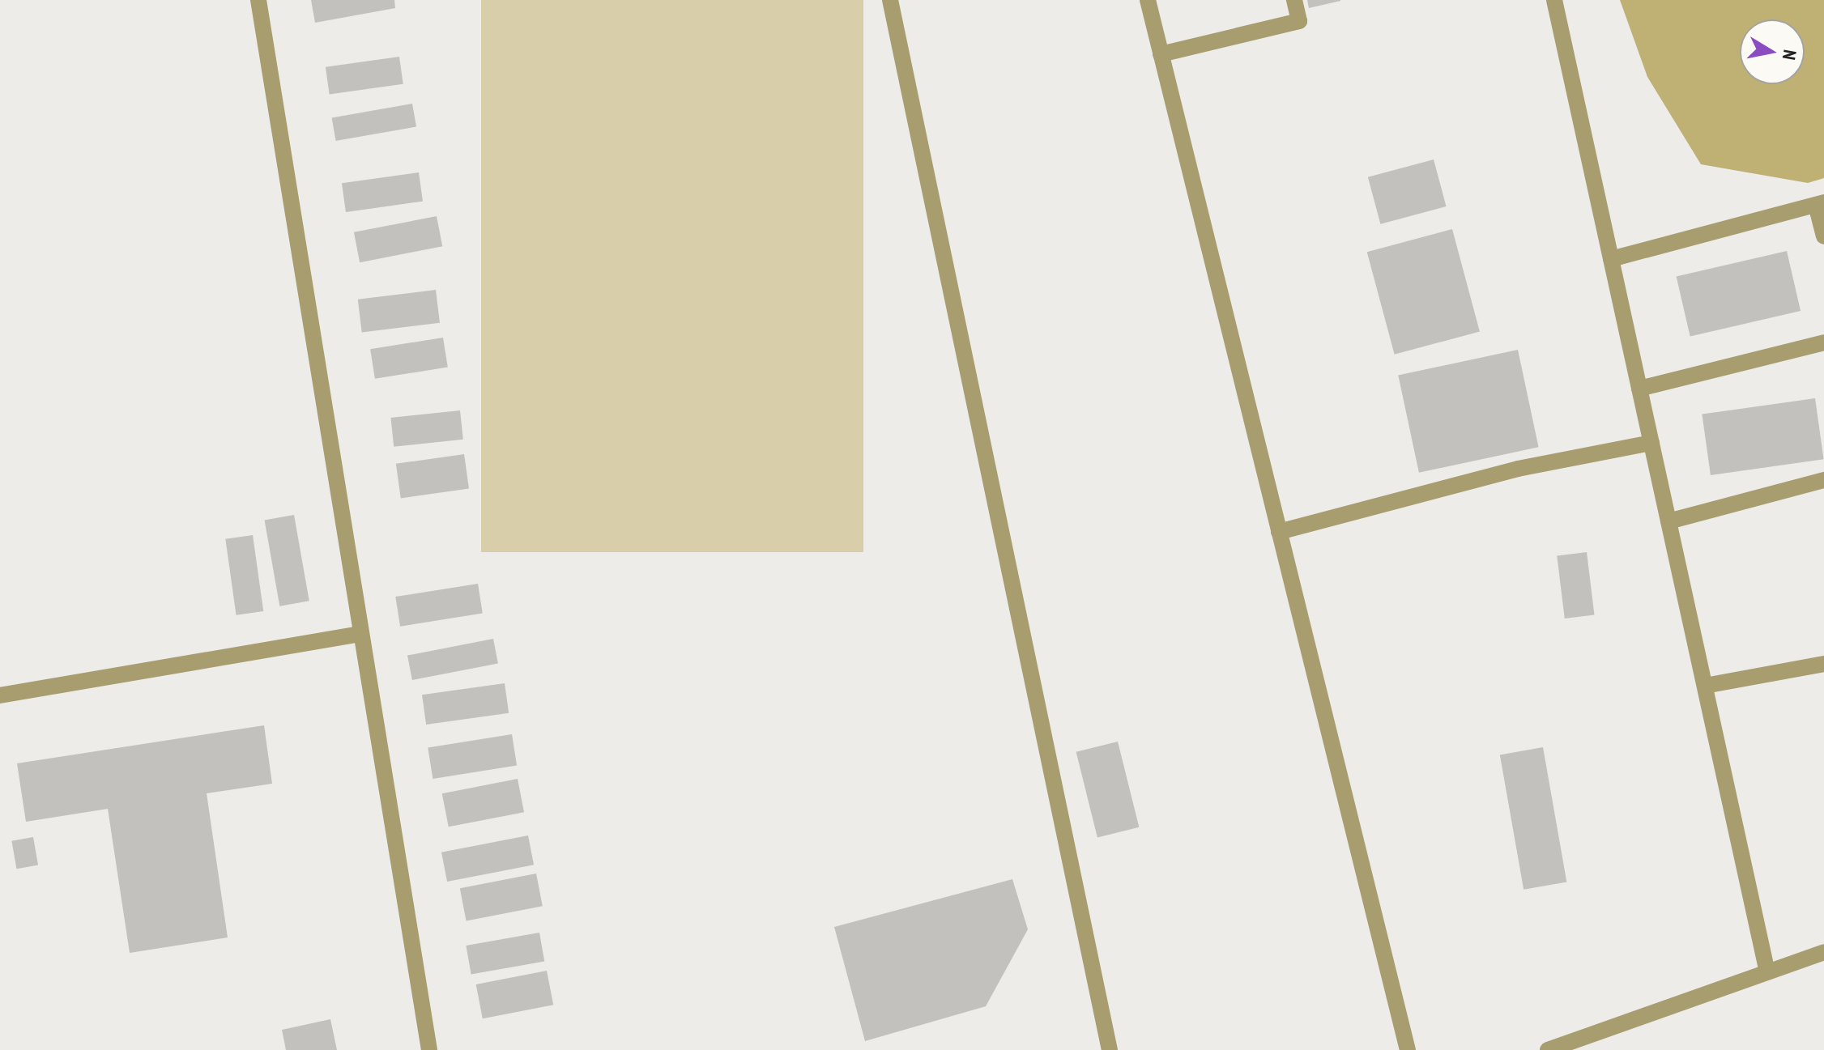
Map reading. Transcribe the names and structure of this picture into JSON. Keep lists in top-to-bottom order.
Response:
{
  "north": "right"
}
